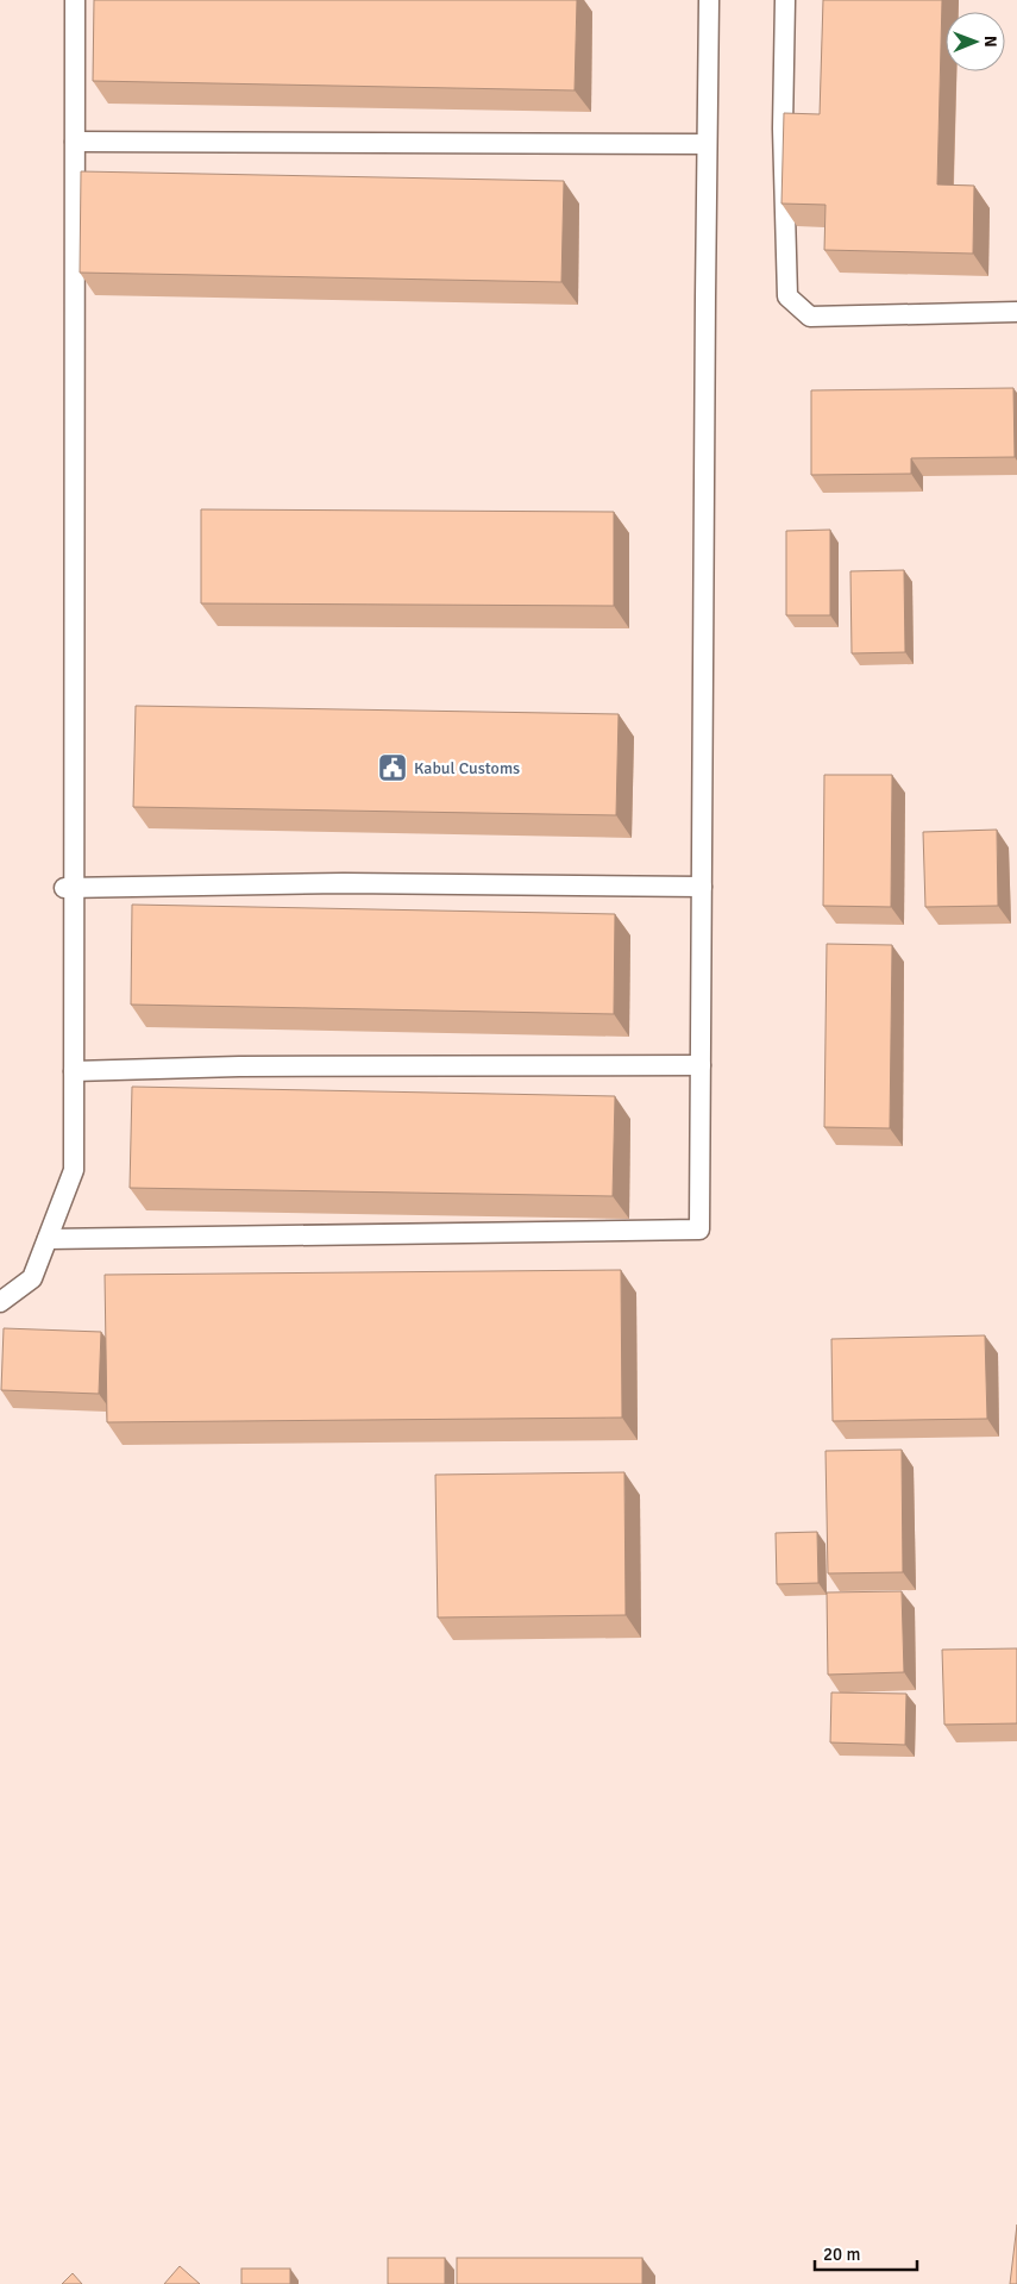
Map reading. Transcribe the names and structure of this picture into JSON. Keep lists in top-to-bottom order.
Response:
{
  "places": {
    "public building": ["Kabul Customs"]
  },
  "scale_bar": "20 m",
  "north": "right"
}
